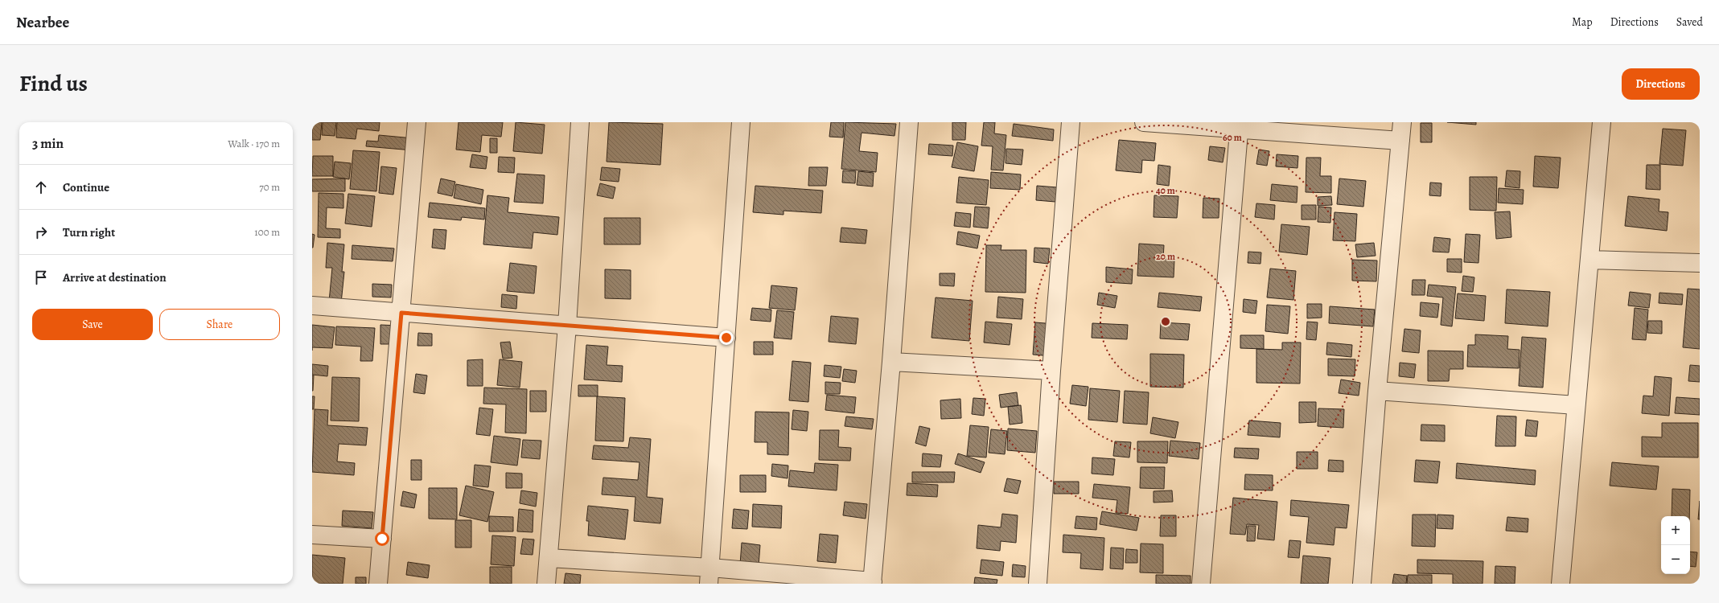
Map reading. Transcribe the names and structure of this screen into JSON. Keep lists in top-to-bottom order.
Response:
{
  "page": {
    "header": "Nearbee",
    "nav": ["Map", "Directions", "Saved"],
    "title": "Find us",
    "buttons": [
      "Directions",
      ["Save", "Share"]
    ],
    "heading": ["3 min", "Walk · 170 m"],
    "list": [
      ["Continue", "70 m"],
      ["Turn right", "100 m"],
      "Arrive at destination"
    ],
    "map_buttons": ["+", "−"]
  },
  "rings": ["60 m", "40 m", "20 m"]
}
